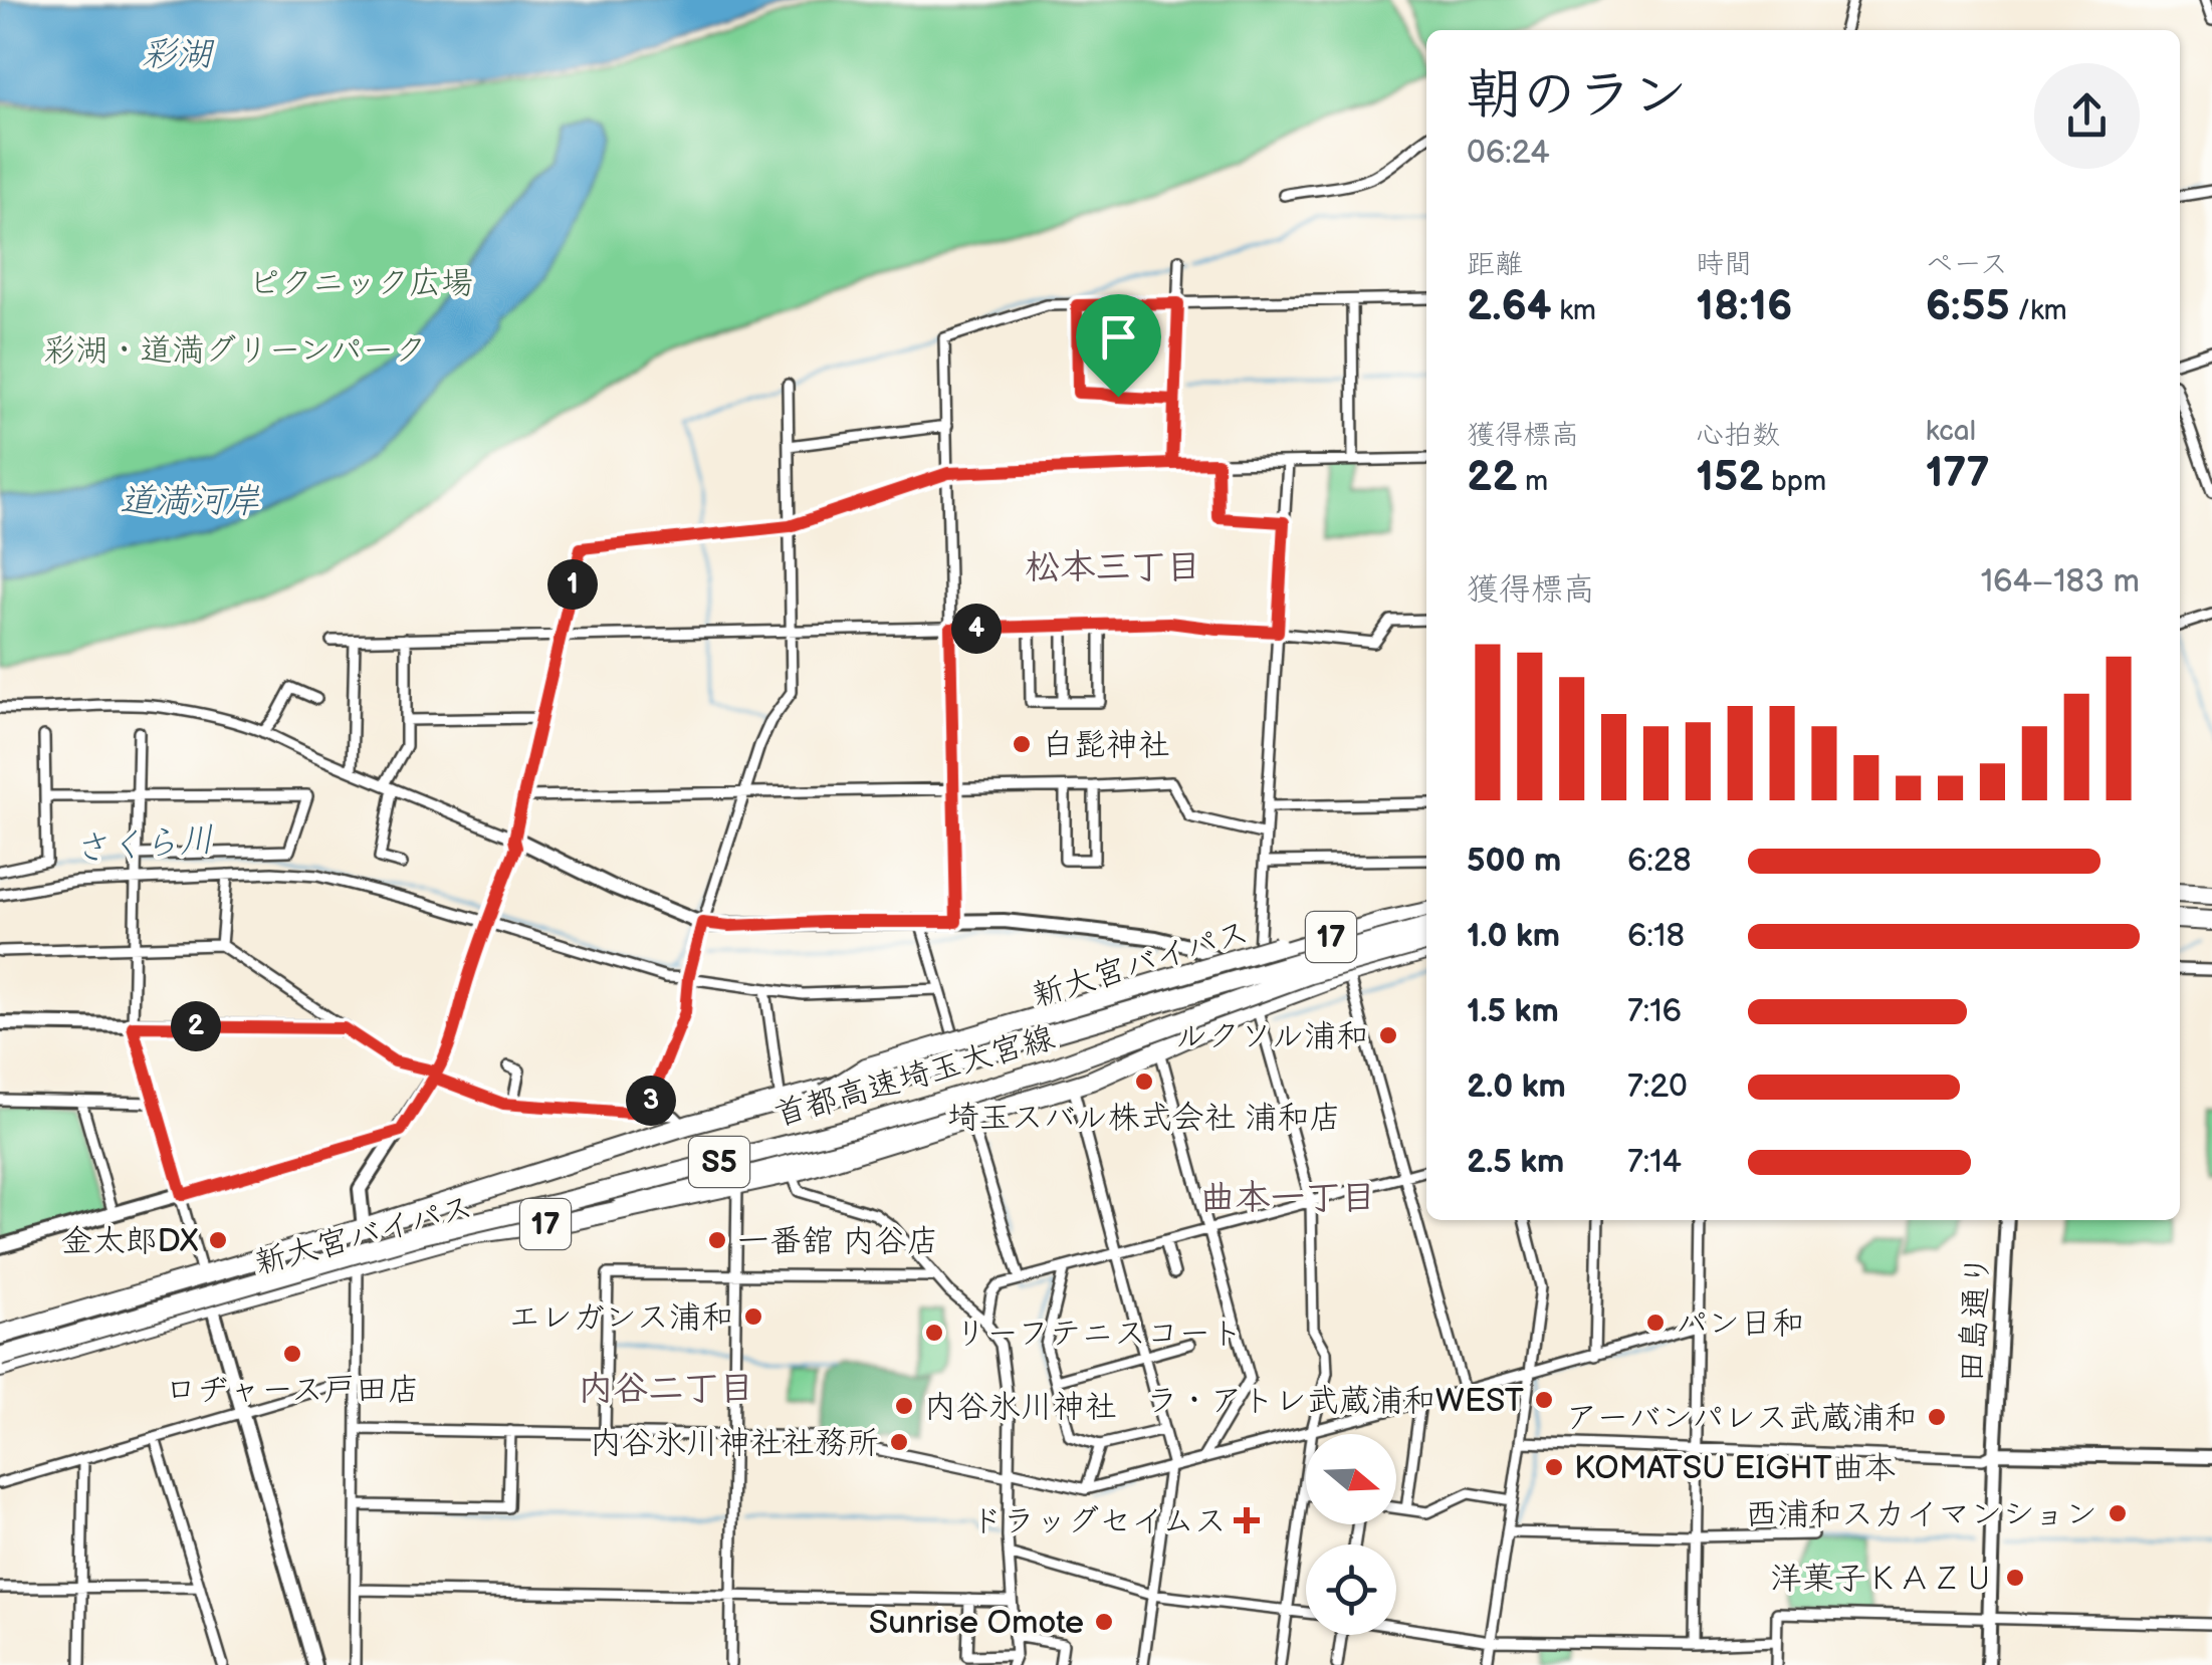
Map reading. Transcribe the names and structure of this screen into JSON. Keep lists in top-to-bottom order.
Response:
{
  "streets": {
    "highway": [
      "17",
      "新大宮バイパス",
      "首都高速埼玉大宮線",
      "S5"
    ],
    "street": ["田島通り"]
  },
  "crossings": [
    ["17", "新大宮バイパス"],
    ["17", "首都高速埼玉大宮線"],
    ["新大宮バイパス", "S5"],
    ["首都高速埼玉大宮線", "S5"]
  ],
  "districts": ["松本三丁目", "曲本一丁目", "内谷二丁目"],
  "water": ["彩湖", "道満河岸", "さくら川"],
  "parks": ["ピクニック広場", "彩湖・道満グリーンパーク"],
  "places": {
    "other": [
      "白髭神社",
      "ルクソル浦和",
      "埼玉スバル株式会社 浦和店",
      "金太郎DX",
      "一番舘 内谷店",
      "エレガンス浦和",
      "パン日和",
      "リーフテニスコート",
      "ロヂャース戸田店",
      "ラ・アトレ武蔵浦和WEST",
      "内谷氷川神社",
      "アーバンパレス武蔵浦和",
      "内谷氷川神社社務所",
      "KOMATSU EIGHT曲本",
      "西浦和スカイマンション",
      "洋菓子ＫＡＺＵ",
      "Sunrise Omote"
    ],
    "health": ["ドラッグセイムス"]
  },
  "north": "right",
  "page": {
    "heading": ["朝のラン", "06:24"],
    "stats": [
      ["距離", "2.64 km"],
      ["時間", "18:16"],
      ["ペース", "6:55 /km"],
      ["獲得標高", "22 m"],
      ["心拍数", "152 bpm"],
      ["kcal", "177"]
    ],
    "chart": ["獲得標高", "164–183 m"],
    "pins": [
      "1",
      "4",
      "2",
      "3"
    ],
    "list": [
      {
        "name": "500 m",
        "note": "6:28"
      },
      {
        "name": "1.0 km",
        "note": "6:18"
      },
      {
        "name": "1.5 km",
        "note": "7:16"
      },
      {
        "name": "2.0 km",
        "note": "7:20"
      },
      {
        "name": "2.5 km",
        "note": "7:14"
      }
    ]
  }
}
